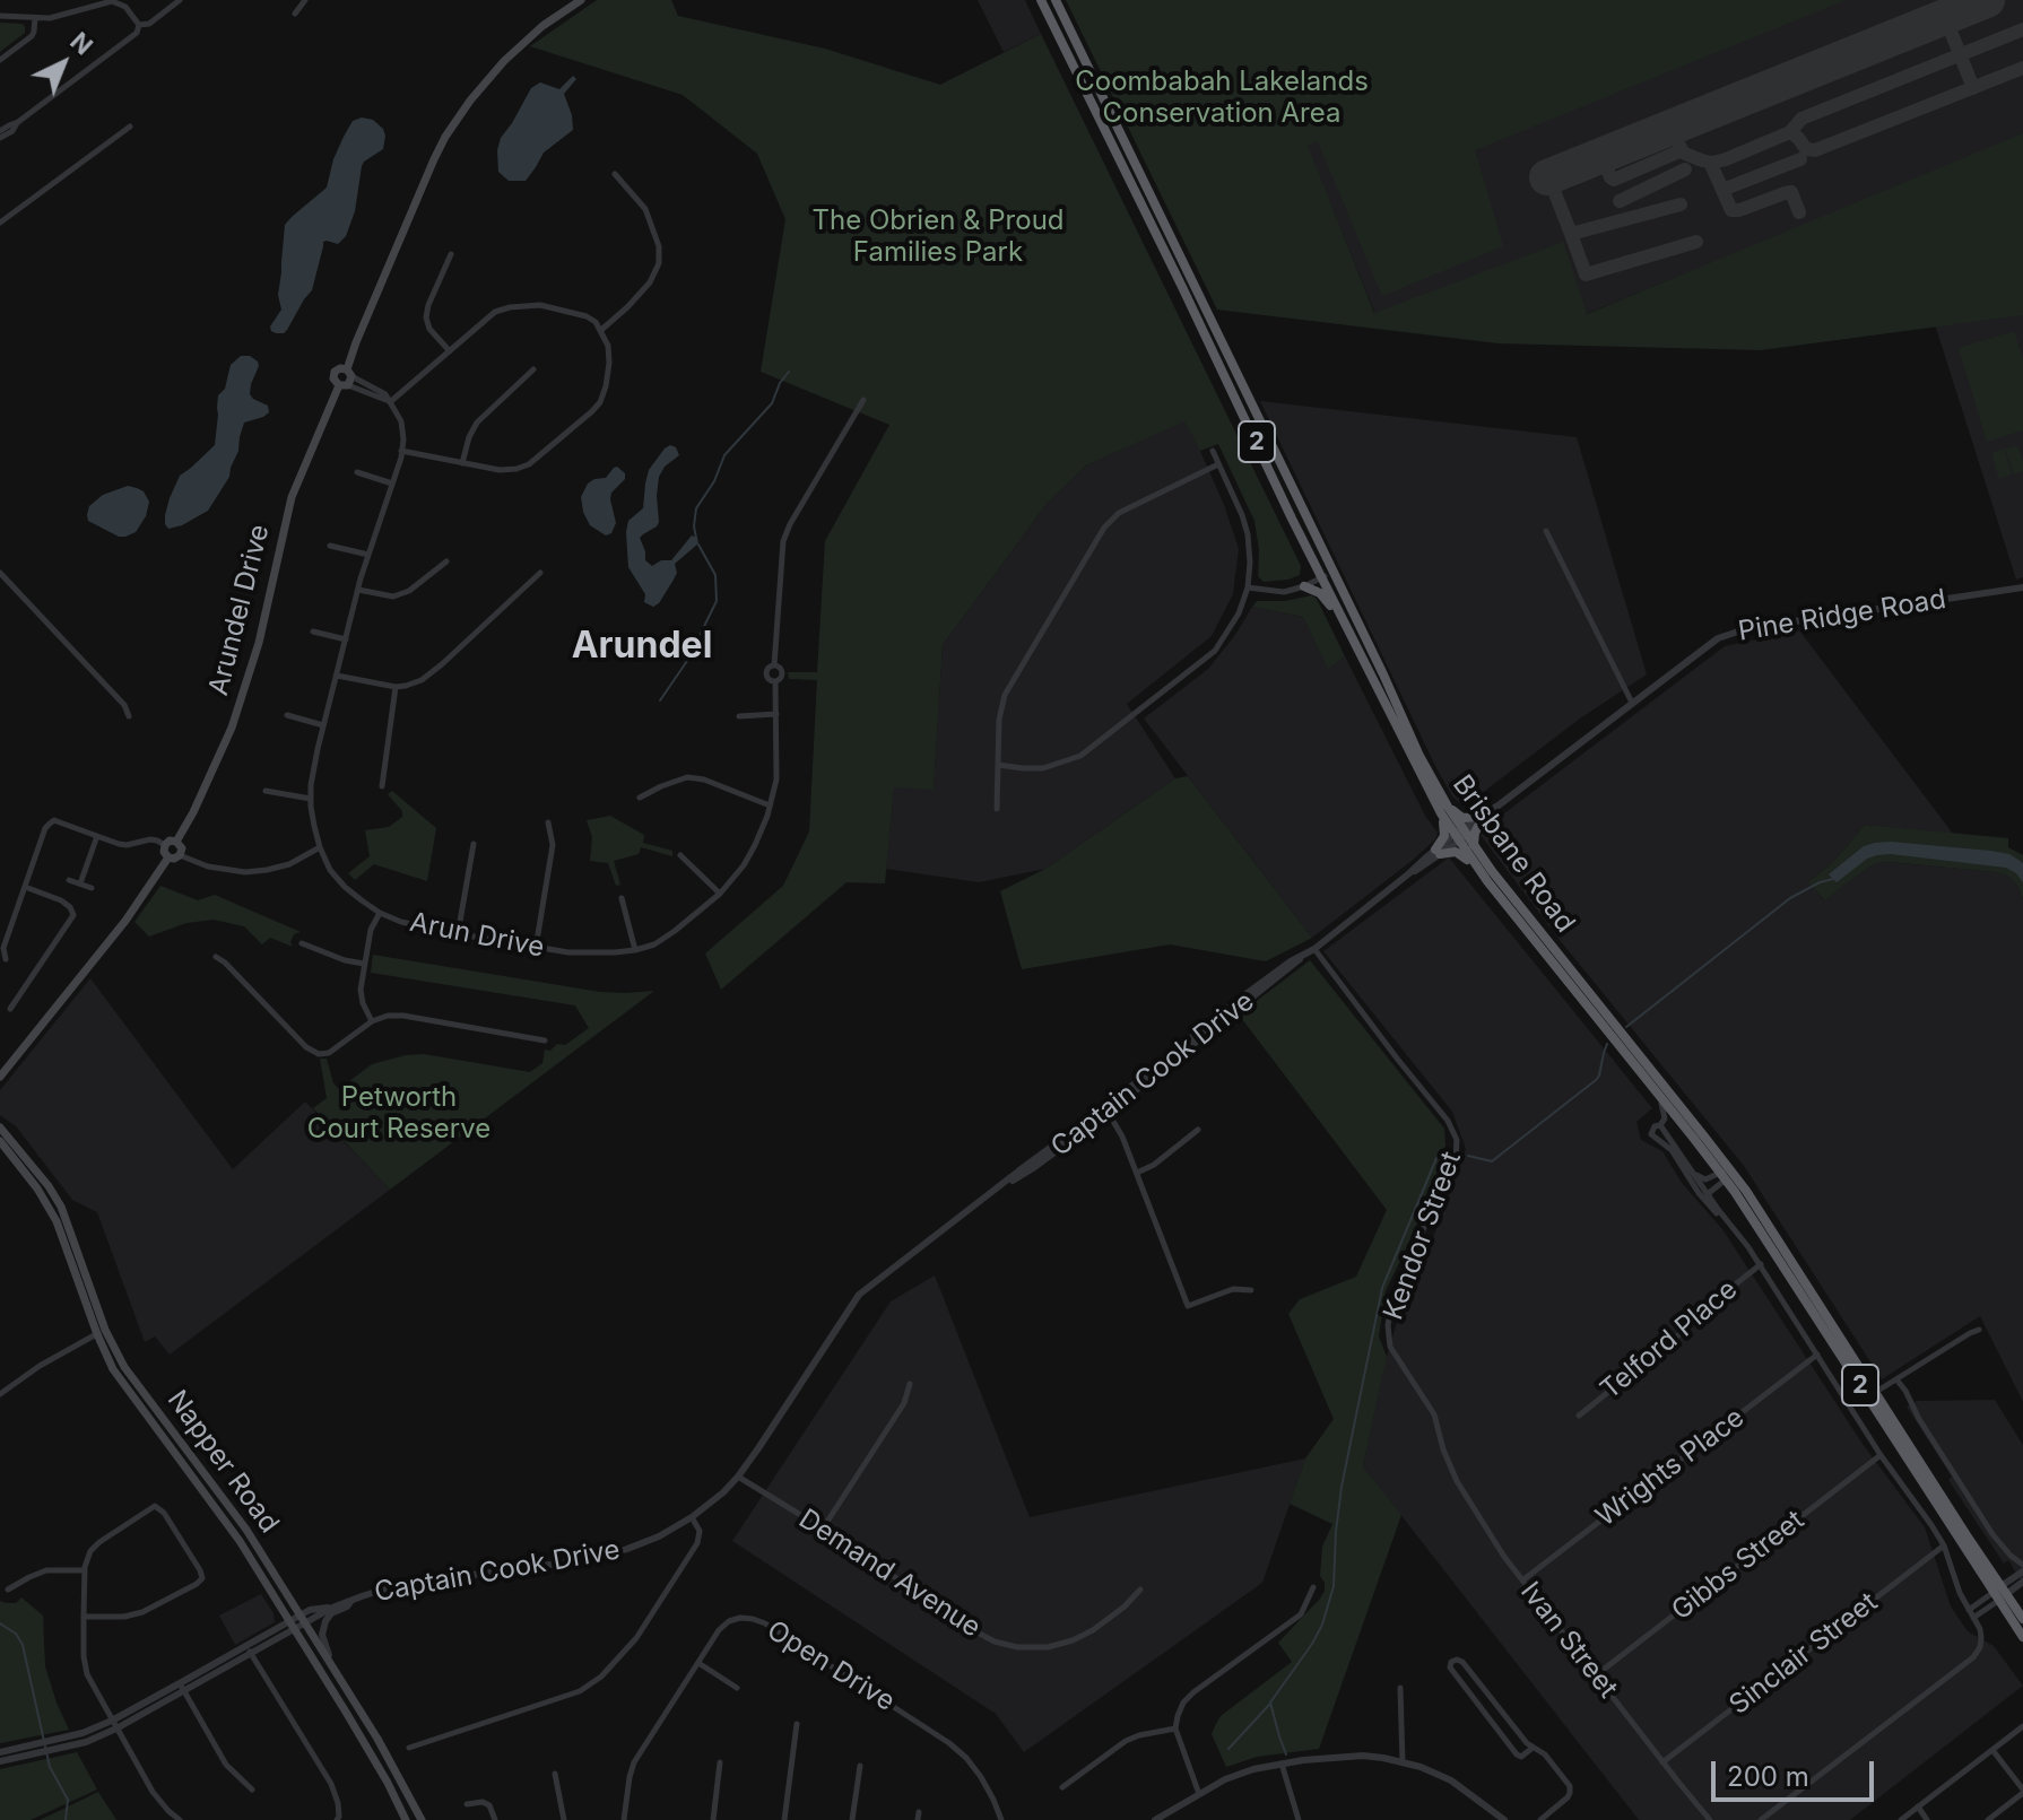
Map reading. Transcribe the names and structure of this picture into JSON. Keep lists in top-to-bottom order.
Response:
{
  "streets": {
    "highway": ["2", "Brisbane Road"],
    "main road": ["Arundel Drive", "Napper Road"],
    "street": [
      "Pine Ridge Road",
      "Arun Drive",
      "Captain Cook Drive",
      "Kendor Street",
      "Telford Place",
      "Wrights Place",
      "Gibbs Street",
      "Demand Avenue",
      "Ivan Street",
      "Sinclair Street",
      "Open Drive"
    ]
  },
  "crossings": [
    ["Pine Ridge Road", "Brisbane Road"],
    ["Pine Ridge Road", "Captain Cook Drive"],
    ["Brisbane Road", "Captain Cook Drive"],
    ["Captain Cook Drive", "Kendor Street"],
    ["Captain Cook Drive", "Napper Road"],
    ["Captain Cook Drive", "Demand Avenue"],
    ["Kendor Street", "Ivan Street"],
    ["Wrights Place", "Ivan Street"],
    ["Gibbs Street", "Ivan Street"],
    ["Ivan Street", "Sinclair Street"]
  ],
  "districts": ["Arundel"],
  "parks": ["Coombabah Lakelands Conservation Area", "The Obrien & Proud Families Park", "Petworth Court Reserve"],
  "scale_bar": "200 m",
  "north": "top right"
}
